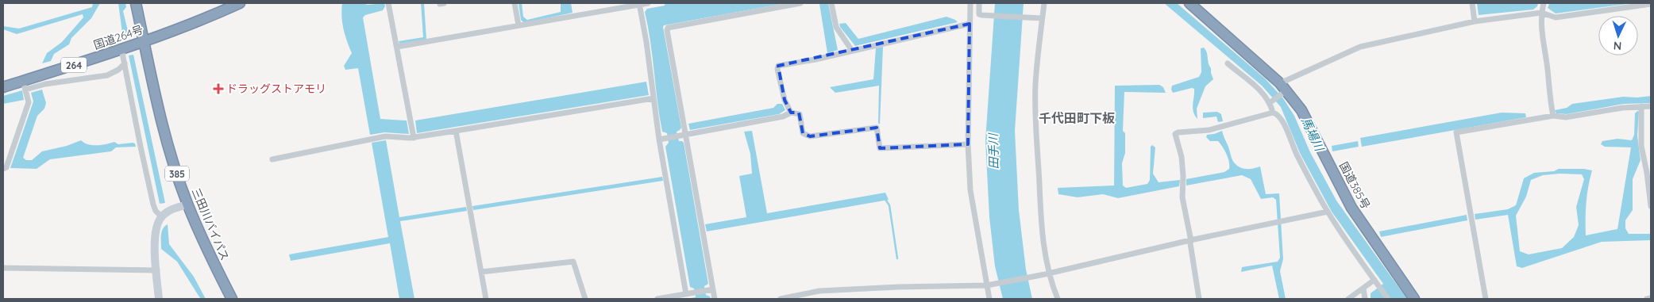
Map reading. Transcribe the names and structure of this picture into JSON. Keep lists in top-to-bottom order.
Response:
{
  "streets": {
    "highway": [
      "国道264号",
      "264",
      "385",
      "国道385号",
      "三田川バイパス"
    ]
  },
  "crossings": [
    ["国道264号", "385"],
    ["国道264号", "三田川バイパス"],
    ["385", "三田川バイパス"]
  ],
  "districts": ["千代田町下板"],
  "water": ["馬場川", "田手川"],
  "places": {
    "health": ["ドラッグストアモリ"]
  },
  "north": "bottom"
}
